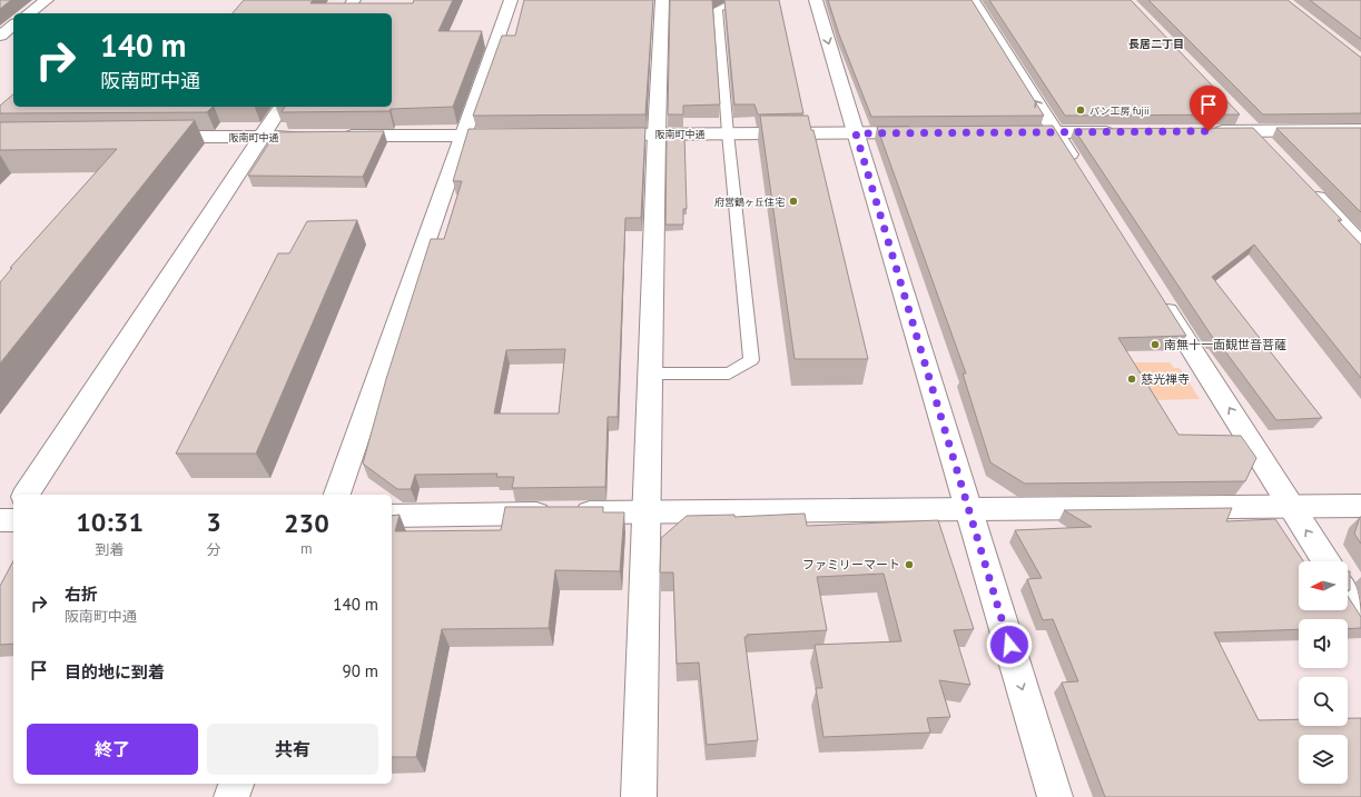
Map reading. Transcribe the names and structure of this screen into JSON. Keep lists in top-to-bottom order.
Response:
{
  "streets": {
    "street": ["阪南町中通"]
  },
  "districts": ["長居二丁目"],
  "places": [
    "パン工房 fujii",
    "府営鶴ヶ丘住宅",
    "南無十一面観世音菩薩",
    "慈光禅寺",
    "ファミリーマート"
  ],
  "north": "left",
  "page": {
    "turn": ["140 m", "阪南町中通"],
    "eta": [
      "10:31",
      "到着",
      "3",
      "分",
      "230",
      "m"
    ],
    "list": [
      {
        "name": "右折",
        "note": "阪南町中通",
        "value": "140 m"
      },
      {
        "name": "目的地に到着",
        "value": "90 m"
      }
    ],
    "buttons": ["終了", "共有"]
  }
}
